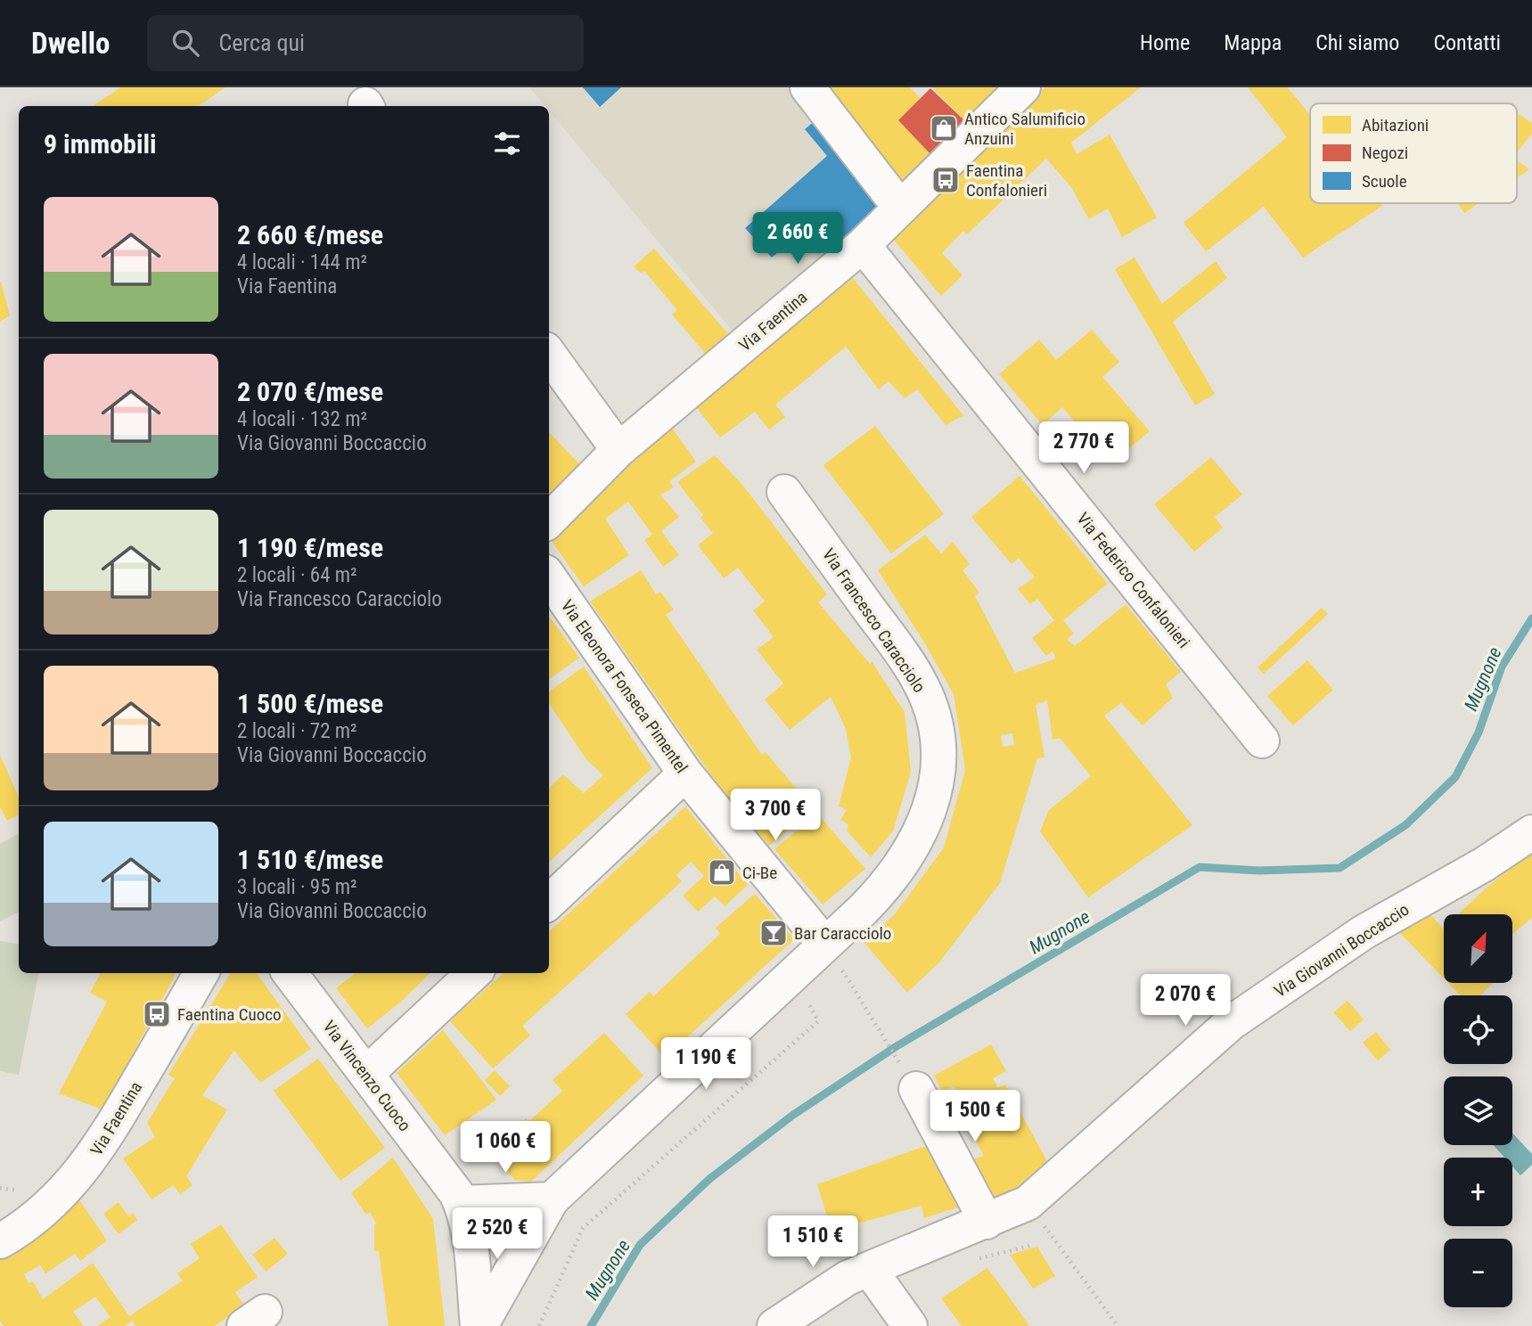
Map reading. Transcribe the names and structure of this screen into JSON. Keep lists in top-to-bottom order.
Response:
{
  "streets": {
    "street": [
      "Via Faentina",
      "Via Federico Confalonieri",
      "Via Francesco Caracciolo",
      "Via Eleonora Fonseca Pimentel",
      "Via Giovanni Boccaccio",
      "Via Vincenzo Cuoco"
    ]
  },
  "crossings": [
    ["Via Faentina", "Via Federico Confalonieri"],
    ["Via Francesco Caracciolo", "Via Eleonora Fonseca Pimentel"],
    ["Via Francesco Caracciolo", "Via Vincenzo Cuoco"]
  ],
  "water": ["Mugnone"],
  "places": {
    "shop": ["Antico Salumificio Anzuini", "Ci-Be"],
    "bus stop": ["Faentina Confalonieri", "Faentina Cuoco"],
    "bar": ["Bar Caracciolo"]
  },
  "legend": ["Abitazioni", "Negozi", "Scuole"],
  "north": "top right",
  "page": {
    "header": "Dwello",
    "search": "Cerca qui",
    "nav": [
      "Home",
      "Mappa",
      "Chi siamo",
      "Contatti"
    ],
    "heading": "9 immobili",
    "list": [
      {
        "name": "2 660 €/mese",
        "note": "4 locali · 144 m² · Via Faentina"
      },
      {
        "name": "2 070 €/mese",
        "note": "4 locali · 132 m² · Via Giovanni Boccaccio"
      },
      {
        "name": "1 190 €/mese",
        "note": "2 locali · 64 m² · Via Francesco Caracciolo"
      },
      {
        "name": "1 500 €/mese",
        "note": "2 locali · 72 m² · Via Giovanni Boccaccio"
      },
      {
        "name": "1 510 €/mese",
        "note": "3 locali · 95 m² · Via Giovanni Boccaccio"
      }
    ],
    "price": [
      "2 660 €",
      "2 770 €",
      "3 700 €",
      "2 070 €",
      "1 190 €",
      "1 500 €",
      "1 060 €",
      "2 520 €",
      "1 510 €"
    ],
    "map_buttons": ["+", "−"]
  }
}
